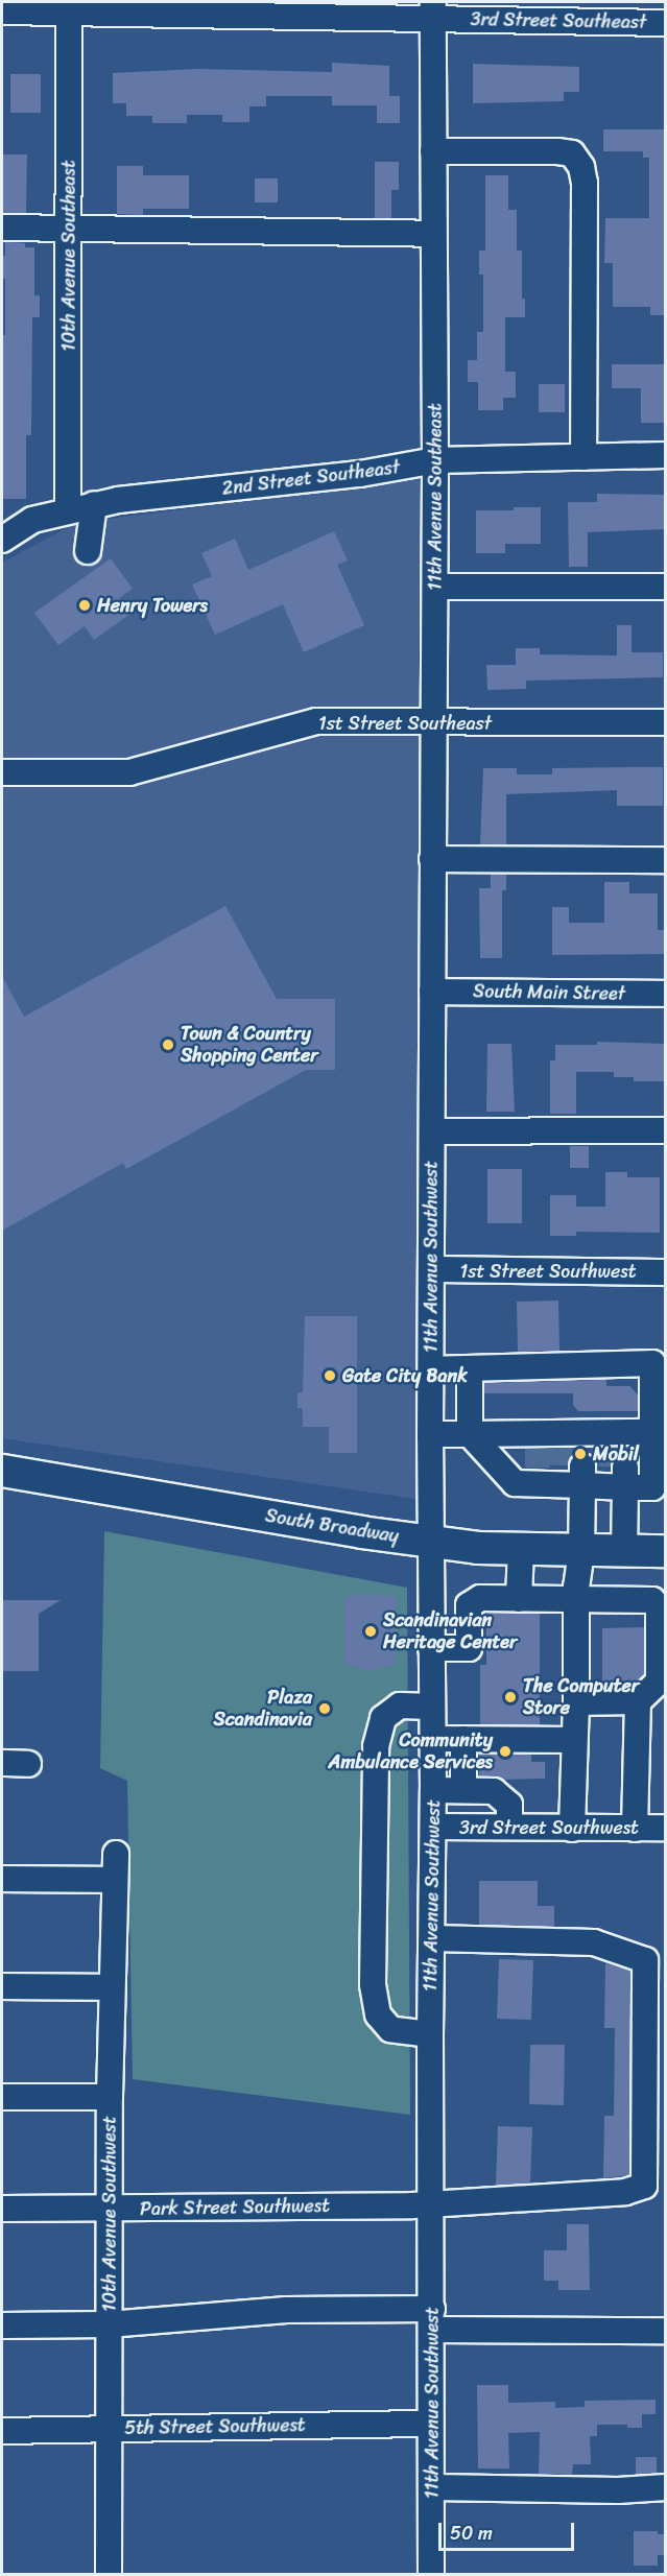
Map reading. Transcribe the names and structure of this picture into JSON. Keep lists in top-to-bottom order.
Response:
{
  "streets": {
    "main road": ["South Broadway"],
    "street": [
      "3rd Street Southeast",
      "10th Avenue Southeast",
      "2nd Street Southeast",
      "11th Avenue Southeast",
      "1st Street Southeast",
      "South Main Street",
      "11th Avenue Southwest",
      "1st Street Southwest",
      "3rd Street Southwest",
      "Park Street Southwest",
      "10th Avenue Southwest",
      "5th Street Southwest"
    ]
  },
  "crossings": [
    ["3rd Street Southeast", "10th Avenue Southeast"],
    ["3rd Street Southeast", "11th Avenue Southeast"],
    ["10th Avenue Southeast", "2nd Street Southeast"],
    ["2nd Street Southeast", "11th Avenue Southeast"],
    ["11th Avenue Southeast", "1st Street Southeast"],
    ["11th Avenue Southeast", "South Main Street"],
    ["11th Avenue Southeast", "11th Avenue Southwest"],
    ["South Main Street", "11th Avenue Southwest"],
    ["11th Avenue Southwest", "1st Street Southwest"],
    ["11th Avenue Southwest", "South Broadway"],
    ["11th Avenue Southwest", "3rd Street Southwest"],
    ["11th Avenue Southwest", "Park Street Southwest"],
    ["11th Avenue Southwest", "5th Street Southwest"],
    ["Park Street Southwest", "10th Avenue Southwest"],
    ["10th Avenue Southwest", "5th Street Southwest"]
  ],
  "places": [
    "Henry Towers",
    "Town & Country Shopping Center",
    "Gate City Bank",
    "Mobil",
    "Scandinavian Heritage Center",
    "The Computer Store",
    "Plaza Scandinavia",
    "Community Ambulance Services"
  ],
  "scale_bar": "50 m"
}
